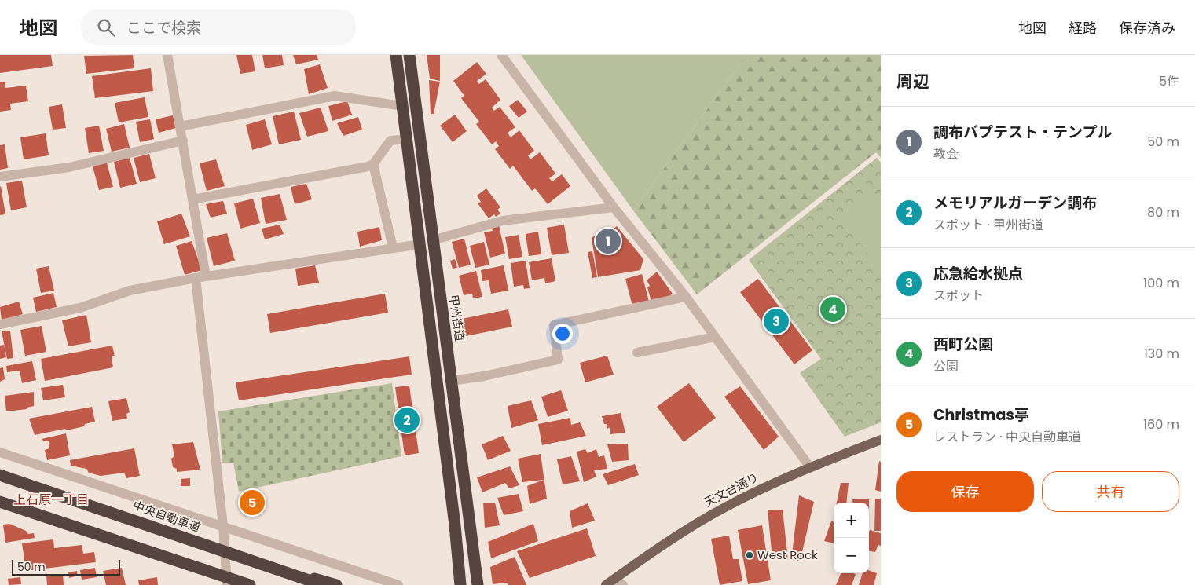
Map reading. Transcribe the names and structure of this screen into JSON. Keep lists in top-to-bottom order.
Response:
{
  "streets": {
    "highway": ["甲州街道", "中央自動車道"],
    "main road": ["天文台通り"]
  },
  "districts": ["上石原一丁目"],
  "places": ["West Rock"],
  "scale_bar": "50 m",
  "page": {
    "header": "地図",
    "search": "ここで検索",
    "nav": ["地図", "経路", "保存済み"],
    "heading": ["周辺", "5件"],
    "list": [
      {
        "mark": "1",
        "name": "調布バプテスト・テンプル",
        "note": "教会",
        "value": "50 m"
      },
      {
        "mark": "2",
        "name": "メモリアルガーデン調布",
        "note": "スポット · 甲州街道",
        "value": "80 m"
      },
      {
        "mark": "3",
        "name": "応急給水拠点",
        "note": "スポット",
        "value": "100 m"
      },
      {
        "mark": "4",
        "name": "西町公園",
        "note": "公園",
        "value": "130 m"
      },
      {
        "mark": "5",
        "name": "Christmas亭",
        "note": "レストラン · 中央自動車道",
        "value": "160 m"
      }
    ],
    "pins": [
      "1",
      "4",
      "3",
      "2",
      "5"
    ],
    "buttons": ["保存", "共有"],
    "map_buttons": ["+", "−"],
    "scale": "50 m"
  }
}
